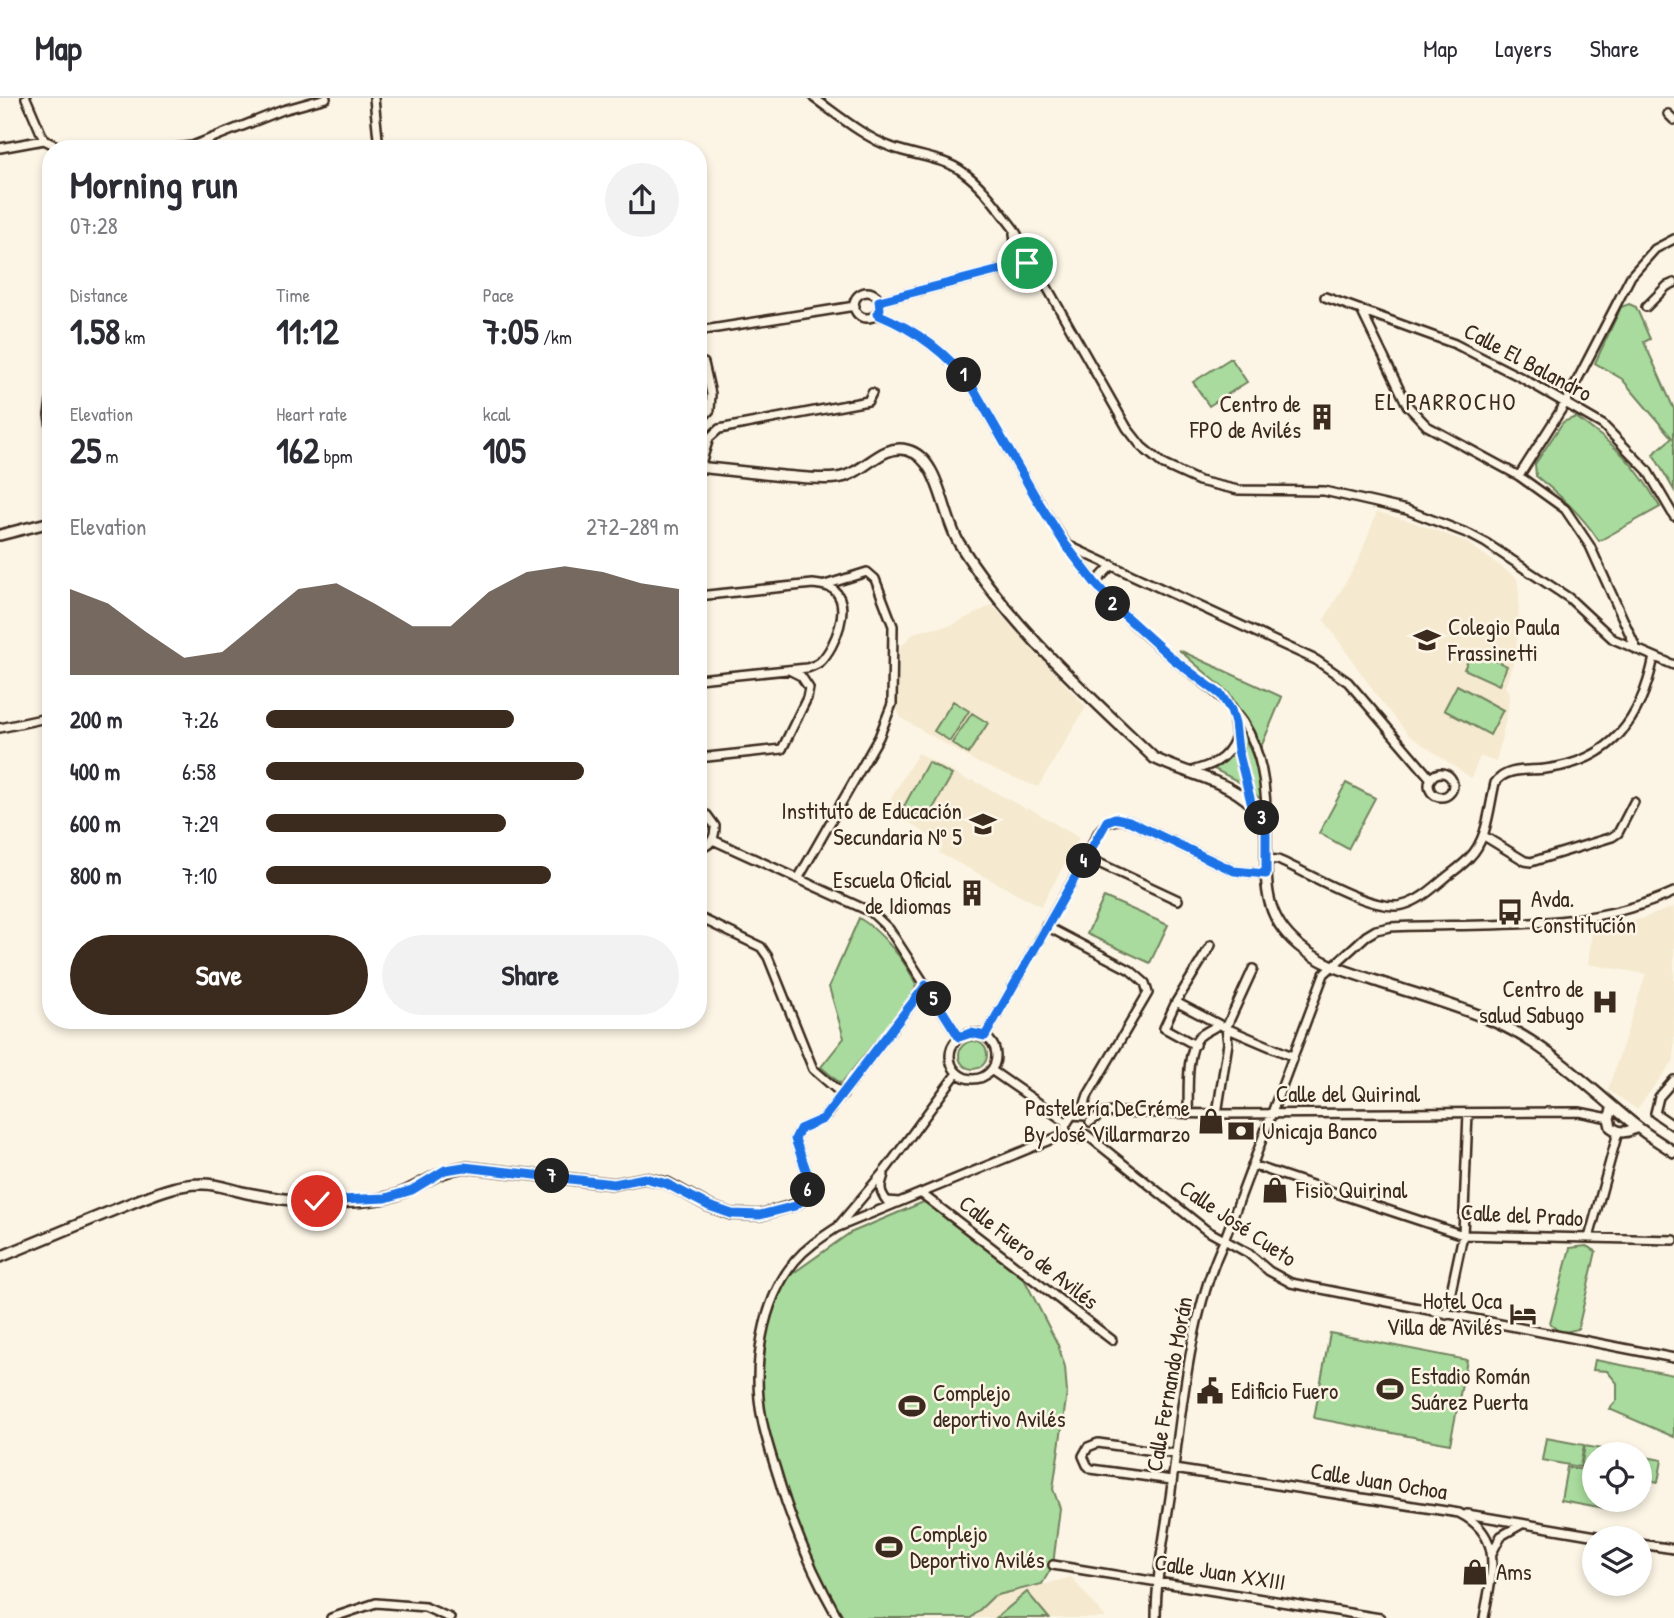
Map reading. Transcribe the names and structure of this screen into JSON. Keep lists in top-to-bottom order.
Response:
{
  "streets": {
    "street": [
      "Calle El Balandro",
      "Calle del Quirinal",
      "Calle del Prado",
      "Calle José Cueto",
      "Calle Fuero de Avilés",
      "Calle Fernando Morán",
      "Calle Juan Ochoa",
      "Calle Juan XXIII"
    ]
  },
  "crossings": [
    ["Calle del Quirinal", "Calle José Cueto"],
    ["Calle del Quirinal", "Calle Fuero de Avilés"],
    ["Calle del Quirinal", "Calle Fernando Morán"],
    ["Calle del Prado", "Calle Fernando Morán"],
    ["Calle José Cueto", "Calle Fuero de Avilés"],
    ["Calle José Cueto", "Calle Fernando Morán"],
    ["Calle Fernando Morán", "Calle Juan Ochoa"],
    ["Calle Fernando Morán", "Calle Juan XXIII"]
  ],
  "districts": ["EL PARROCHO"],
  "places": {
    "building": ["Centro de FPO de Avilés", "Escuela Oficial de Idiomas"],
    "school or university": ["Colegio Paula Frassinetti", "Instituto de Educación Secundaria Nº 5"],
    "bus stop": ["Avda. Constitución"],
    "hospital": ["Centro de salud Sabugo"],
    "shop": ["Pastelería DeCréme By José Villarmarzo", "Fisio Quirinal", "Ams"],
    "bank": ["Unicaja Banco"],
    "hotel": ["Hotel Oca Villa de Avilés"],
    "sports": ["Estadio Román Suárez Puerta", "Complejo deportivo Avilés", "Complejo Deportivo Avilés"],
    "public building": ["Edificio Fuero"]
  },
  "page": {
    "header": "Map",
    "nav": ["Map", "Layers", "Share"],
    "heading": ["Morning run", "07:28"],
    "stats": [
      ["Distance", "1.58 km"],
      ["Time", "11:12"],
      ["Pace", "7:05 /km"],
      ["Elevation", "25 m"],
      ["Heart rate", "162 bpm"],
      ["kcal", "105"]
    ],
    "pins": [
      "1",
      "2",
      "3",
      "4",
      "5",
      "7",
      "6"
    ],
    "chart": ["Elevation", "272–289 m"],
    "list": [
      {
        "name": "200 m",
        "note": "7:26"
      },
      {
        "name": "400 m",
        "note": "6:58"
      },
      {
        "name": "600 m",
        "note": "7:29"
      },
      {
        "name": "800 m",
        "note": "7:10"
      }
    ],
    "buttons": ["Save", "Share"]
  }
}
